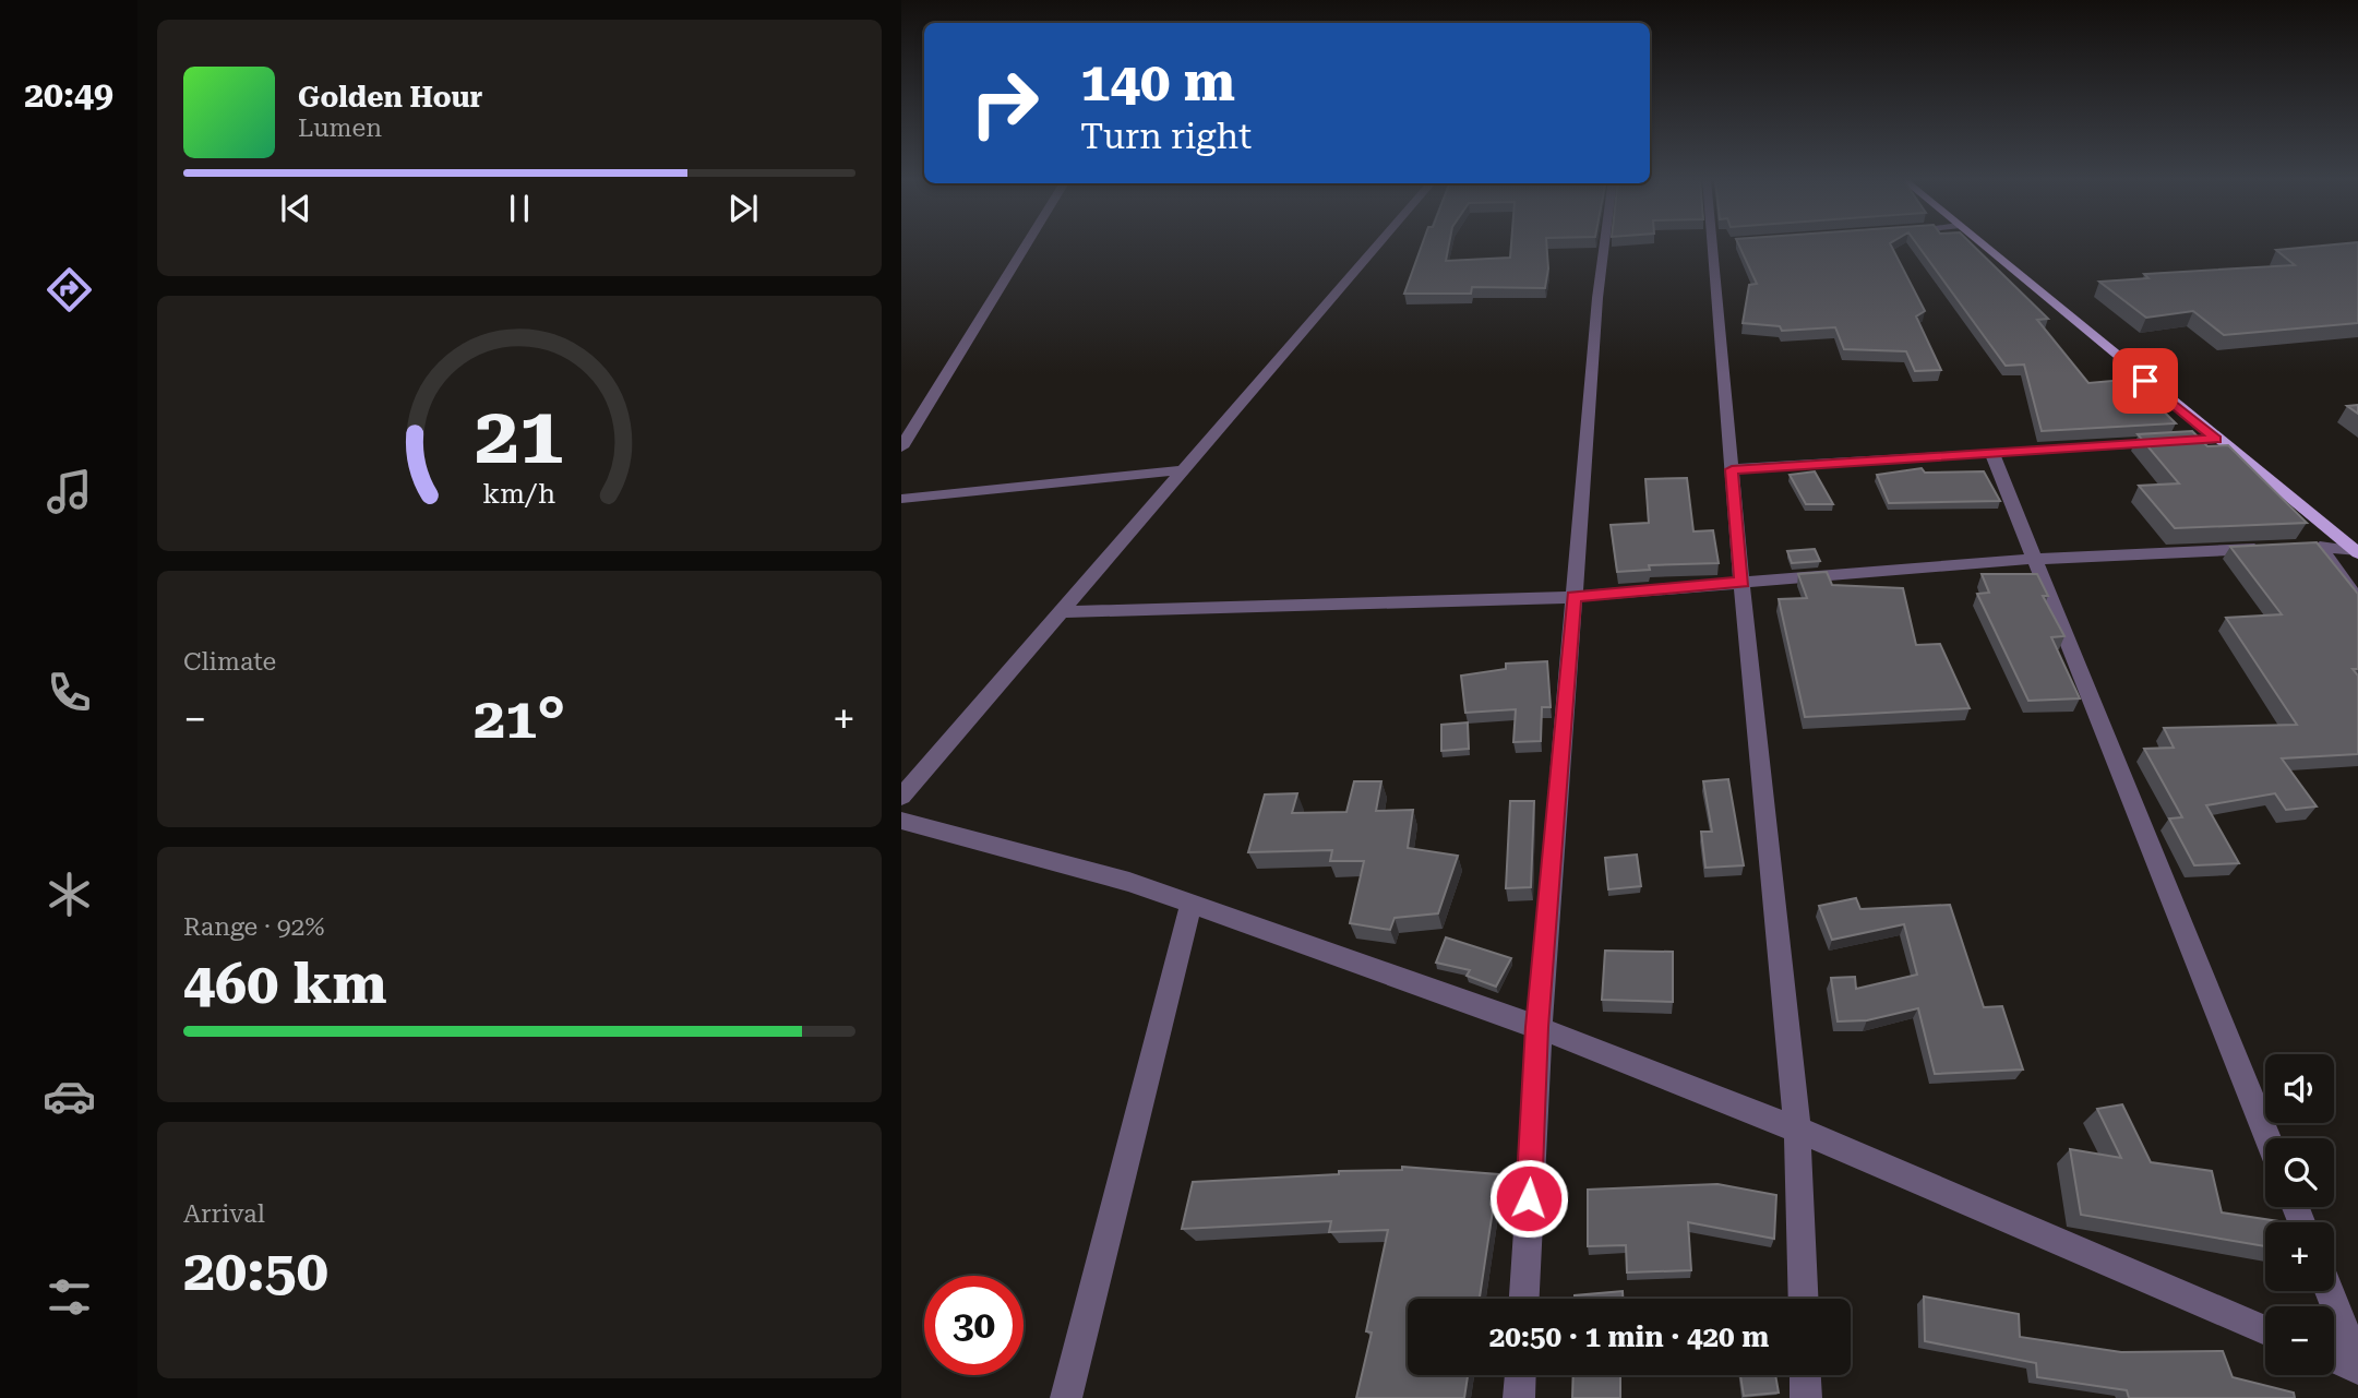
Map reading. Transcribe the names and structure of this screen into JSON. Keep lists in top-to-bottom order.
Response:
{
  "page": {
    "tabs": "20:49",
    "turn": ["140 m", "Turn right"],
    "song": ["Golden Hour", "Lumen"],
    "tile": [
      "Climate",
      ["Range · 92%", "460 km"],
      ["Arrival", "20:50"]
    ],
    "heat": ["−", "21°", "+"],
    "map_buttons": ["+", "−"],
    "limit": "30",
    "trip": "20:50 · 1 min · 420 m",
    "gauge": ["21", "km/h"]
  }
}
